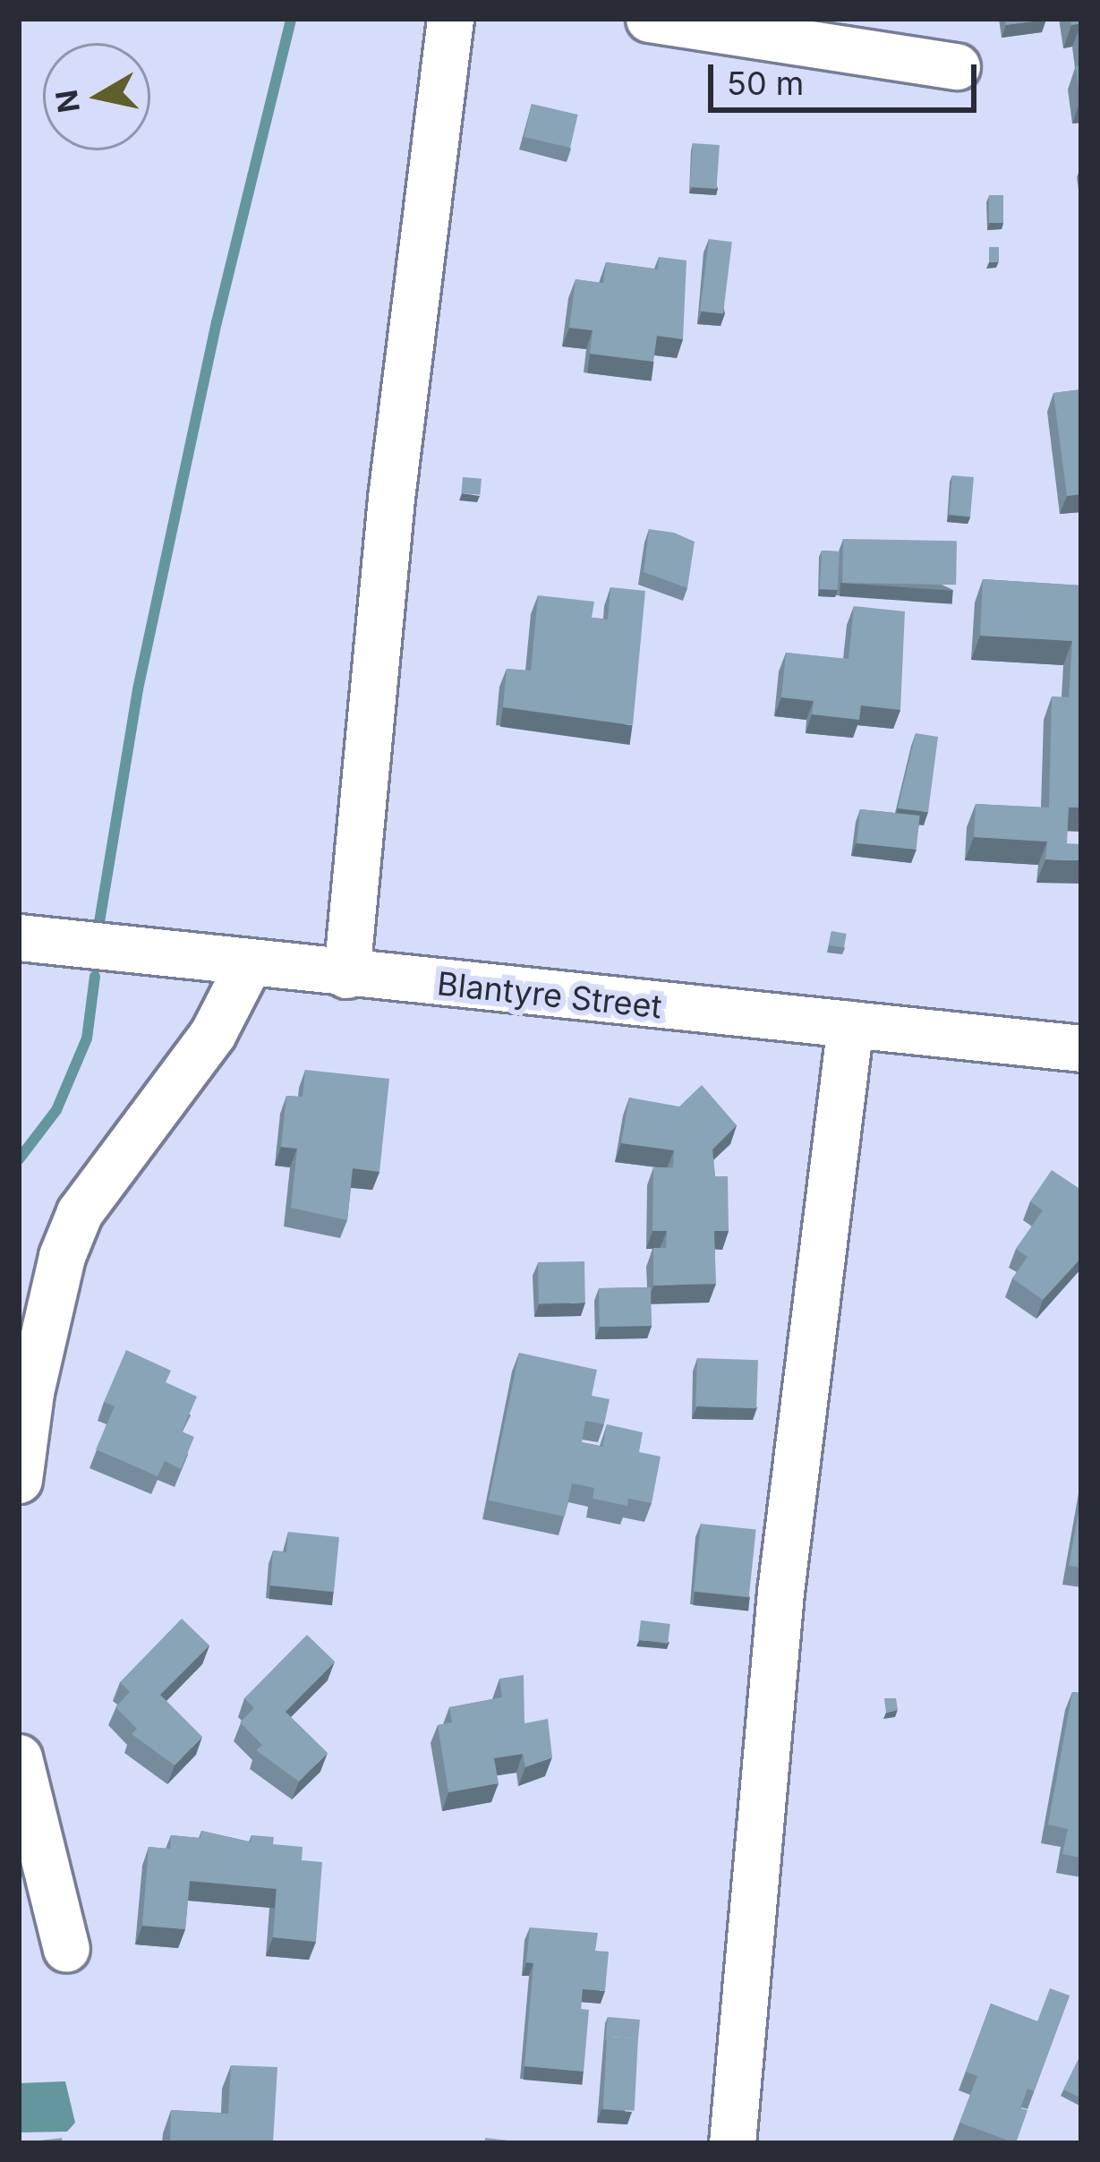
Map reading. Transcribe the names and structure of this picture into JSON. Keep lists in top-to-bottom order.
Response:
{
  "streets": {
    "street": ["Blantyre Street"]
  },
  "scale_bar": "50 m",
  "north": "left"
}
